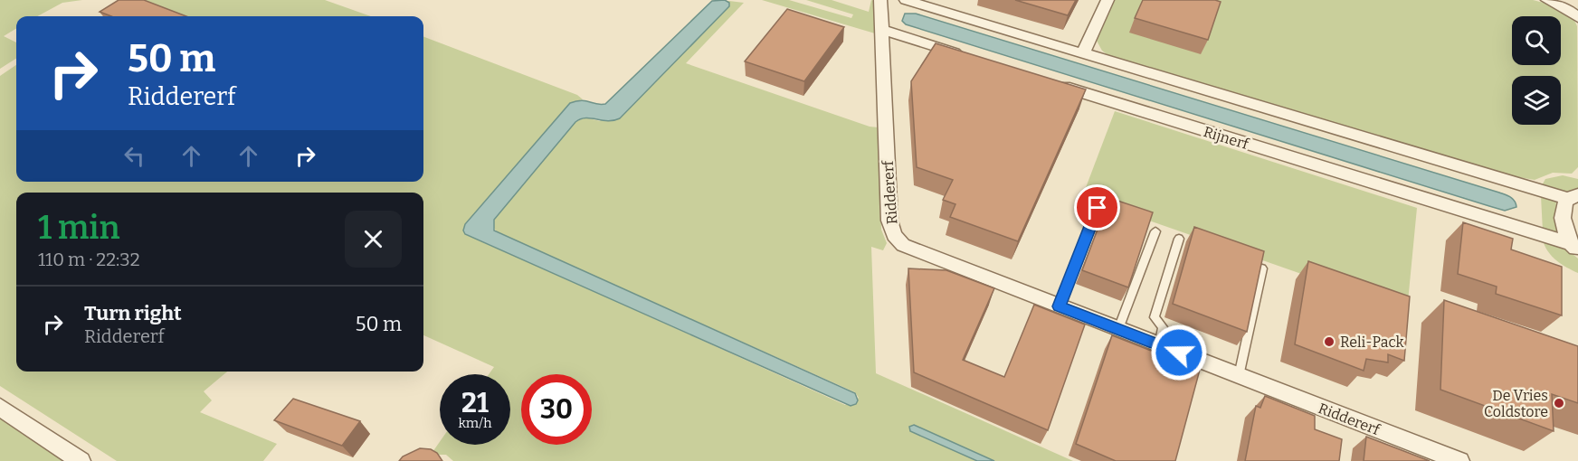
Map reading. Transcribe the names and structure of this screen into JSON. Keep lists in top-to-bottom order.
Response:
{
  "streets": {
    "street": ["Rijnerf", "Riddererf"]
  },
  "places": ["Reli-Pack", "De Vries Coldstore"],
  "page": {
    "turn": ["50 m", "Riddererf"],
    "heading": ["1 min", "110 m · 22:32"],
    "list": [
      {
        "name": "Turn right",
        "note": "Riddererf",
        "value": "50 m"
      }
    ],
    "speed": "21 km/h",
    "limit": "30"
  }
}
